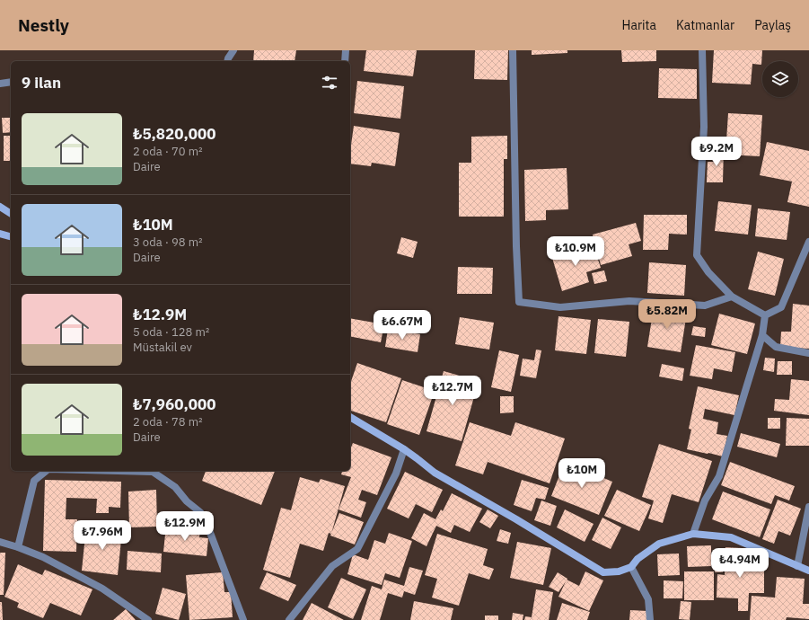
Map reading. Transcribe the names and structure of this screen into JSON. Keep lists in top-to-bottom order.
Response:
{
  "page": {
    "header": "Nestly",
    "nav": ["Harita", "Katmanlar", "Paylaş"],
    "heading": "9 ilan",
    "list": [
      {
        "name": "₺5,820,000",
        "note": "2 oda · 70 m² · Daire"
      },
      {
        "name": "₺10M",
        "note": "3 oda · 98 m² · Daire"
      },
      {
        "name": "₺12.9M",
        "note": "5 oda · 128 m² · Müstakil ev"
      },
      {
        "name": "₺7,960,000",
        "note": "2 oda · 78 m² · Daire"
      }
    ],
    "price": [
      "₺9.2M",
      "₺10.9M",
      "₺5.82M",
      "₺6.67M",
      "₺12.7M",
      "₺10M",
      "₺12.9M",
      "₺7.96M",
      "₺4.94M"
    ]
  }
}
